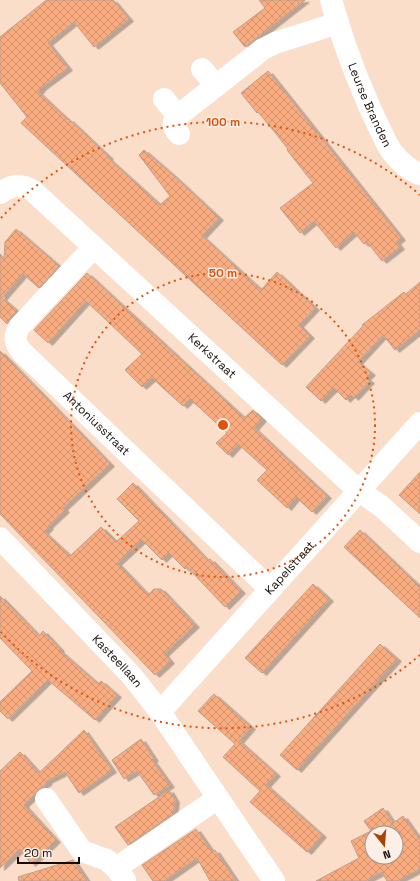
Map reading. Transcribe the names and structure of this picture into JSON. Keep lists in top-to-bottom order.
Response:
{
  "streets": {
    "street": [
      "Leurse Branden",
      "Kerkstraat",
      "Antoniusstraat",
      "Kapelstraat",
      "Kasteellaan"
    ]
  },
  "crossings": [
    ["Kerkstraat", "Antoniusstraat"],
    ["Kerkstraat", "Kapelstraat"],
    ["Antoniusstraat", "Kapelstraat"],
    ["Kapelstraat", "Kasteellaan"]
  ],
  "scale_bar": "20 m",
  "north": "bottom",
  "rings": ["100 m", "50 m"]
}
